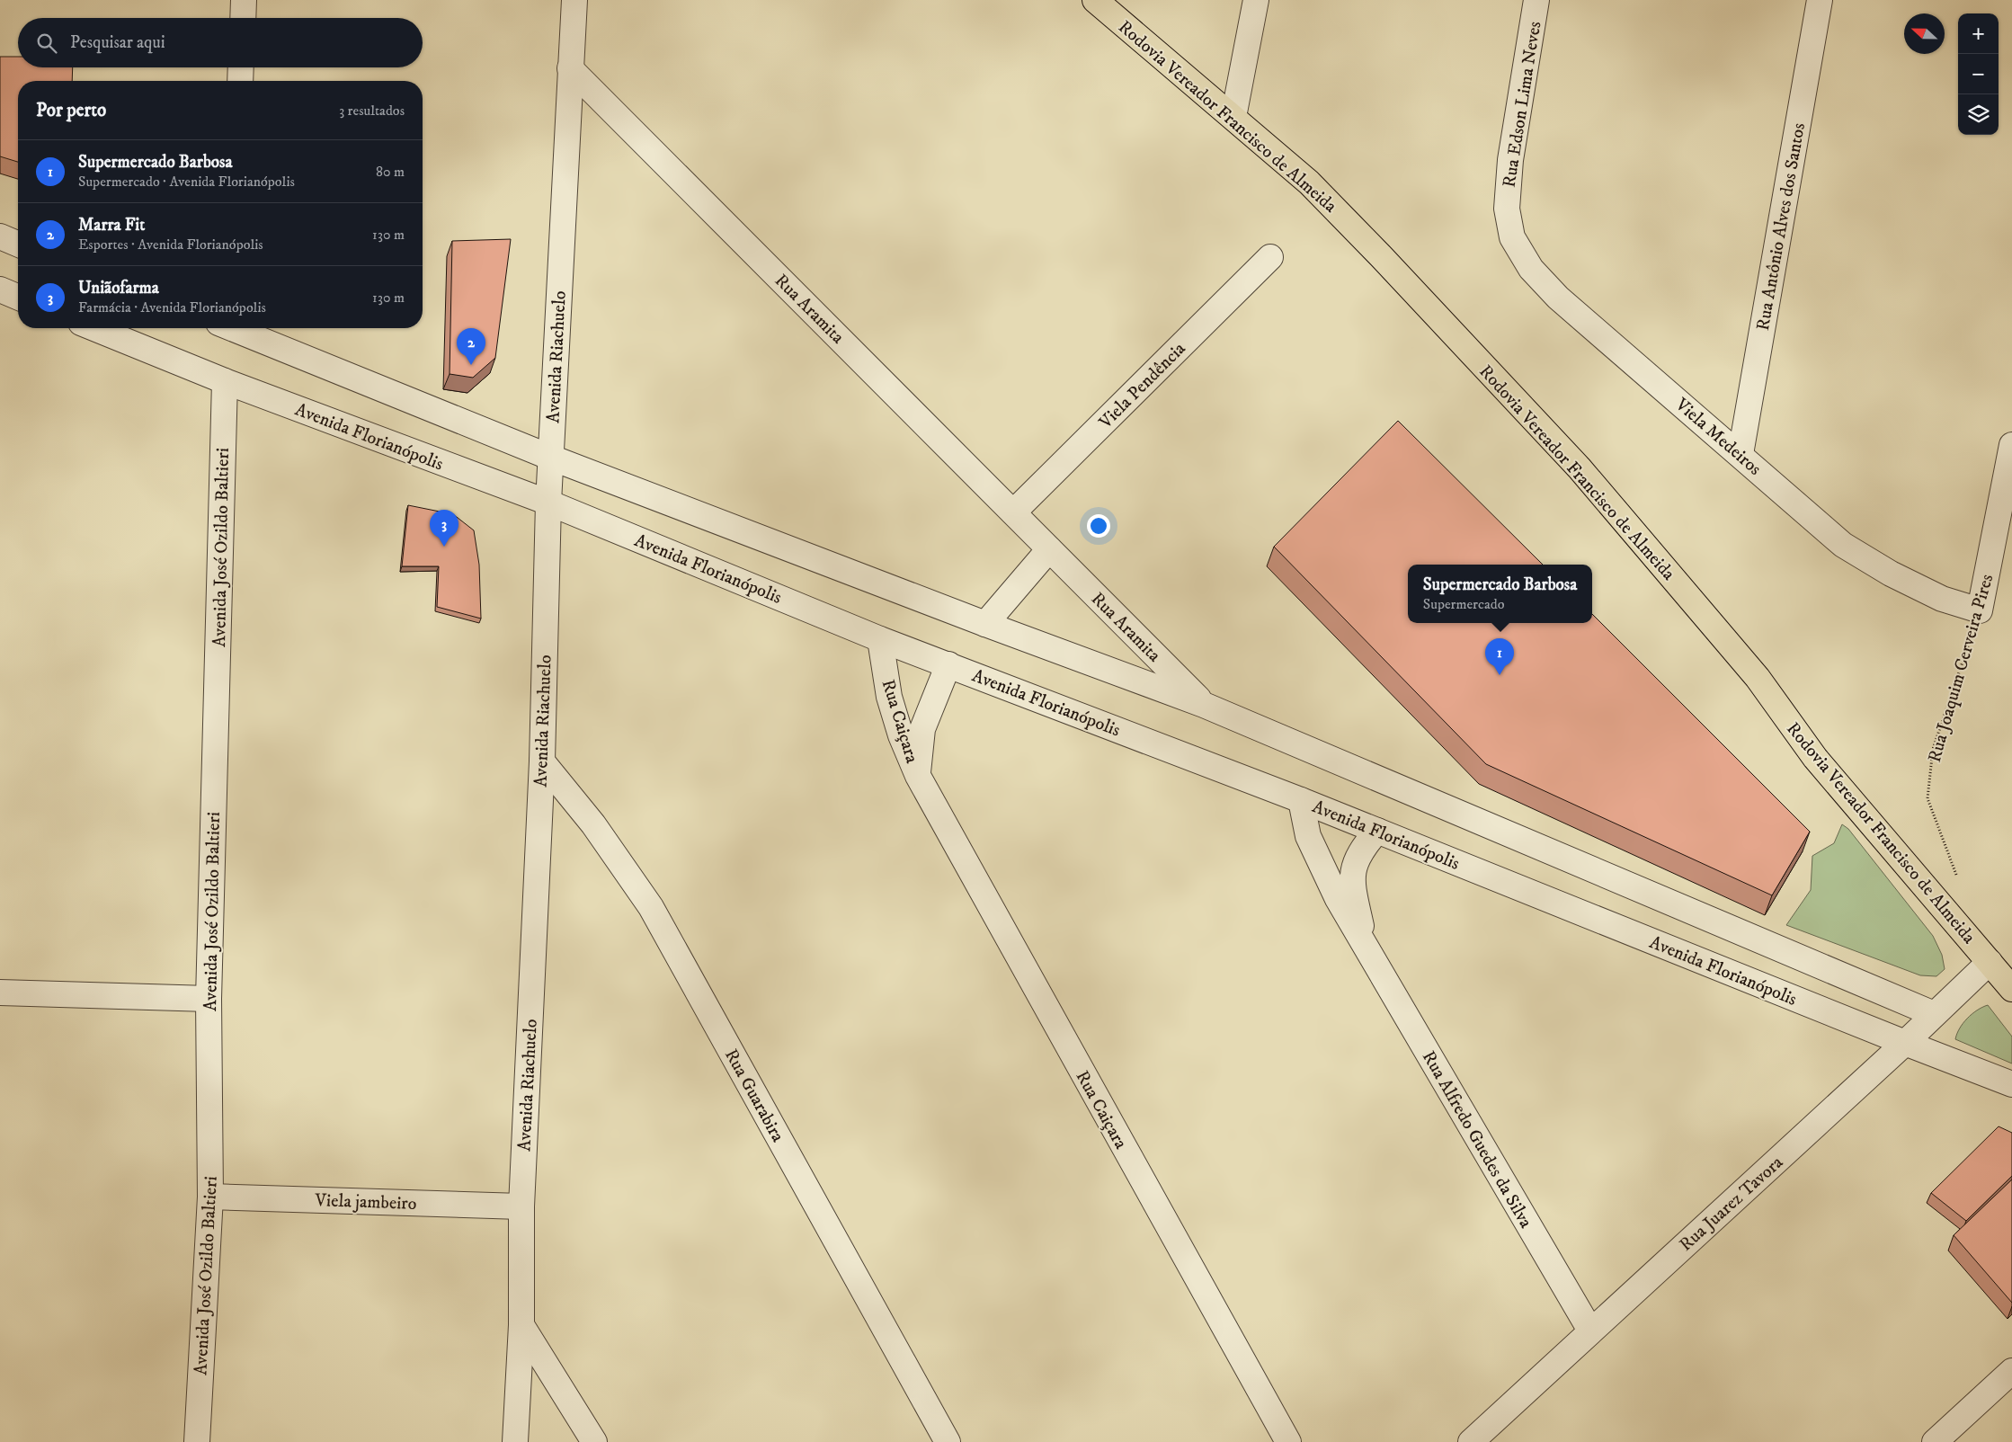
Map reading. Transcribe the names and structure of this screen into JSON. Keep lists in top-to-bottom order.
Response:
{
  "streets": {
    "main road": ["Rodovia Vereador Francisco de Almeida"],
    "street": [
      "Rua Edson Lima Neves",
      "Rua Antônio Alves dos Santos",
      "Rua Aramita",
      "Avenida Riachuelo",
      "Viela Pendência",
      "Avenida Florianópolis",
      "Viela Medeiros",
      "Avenida José Ozildo Baltieri",
      "Rua Joaquim Cerveira Pires",
      "Rua Caiçara",
      "Rua Guarabira",
      "Rua Alfredo Guedes da Silva",
      "Viela jambeiro",
      "Rua Juarez Tavora"
    ]
  },
  "crossings": [
    ["Rua Edson Lima Neves", "Viela Medeiros"],
    ["Rodovia Vereador Francisco de Almeida", "Rua Juarez Tavora"],
    ["Rua Antônio Alves dos Santos", "Viela Medeiros"],
    ["Rua Aramita", "Avenida Riachuelo"],
    ["Rua Aramita", "Viela Pendência"],
    ["Avenida Riachuelo", "Avenida Florianópolis"],
    ["Avenida Riachuelo", "Rua Guarabira"],
    ["Avenida Riachuelo", "Viela jambeiro"],
    ["Avenida Florianópolis", "Avenida José Ozildo Baltieri"],
    ["Avenida Florianópolis", "Rua Caiçara"],
    ["Avenida Florianópolis", "Rua Alfredo Guedes da Silva"],
    ["Avenida Florianópolis", "Rua Juarez Tavora"],
    ["Viela Medeiros", "Rua Joaquim Cerveira Pires"],
    ["Avenida José Ozildo Baltieri", "Viela jambeiro"],
    ["Rua Alfredo Guedes da Silva", "Rua Juarez Tavora"]
  ],
  "north": "left",
  "page": {
    "map_buttons": ["+", "−"],
    "search": "Pesquisar aqui",
    "heading": ["Por perto", "3 resultados"],
    "list": [
      {
        "mark": "1",
        "name": "Supermercado Barbosa",
        "note": "Supermercado · Avenida Florianópolis",
        "value": "80 m"
      },
      {
        "mark": "2",
        "name": "Marra Fit",
        "note": "Esportes · Avenida Florianópolis",
        "value": "130 m"
      },
      {
        "mark": "3",
        "name": "Uniãofarma",
        "note": "Farmácia · Avenida Florianópolis",
        "value": "130 m"
      }
    ],
    "pins": ["2", "3", "1"],
    "popup": ["Supermercado Barbosa", "Supermercado"]
  }
}
